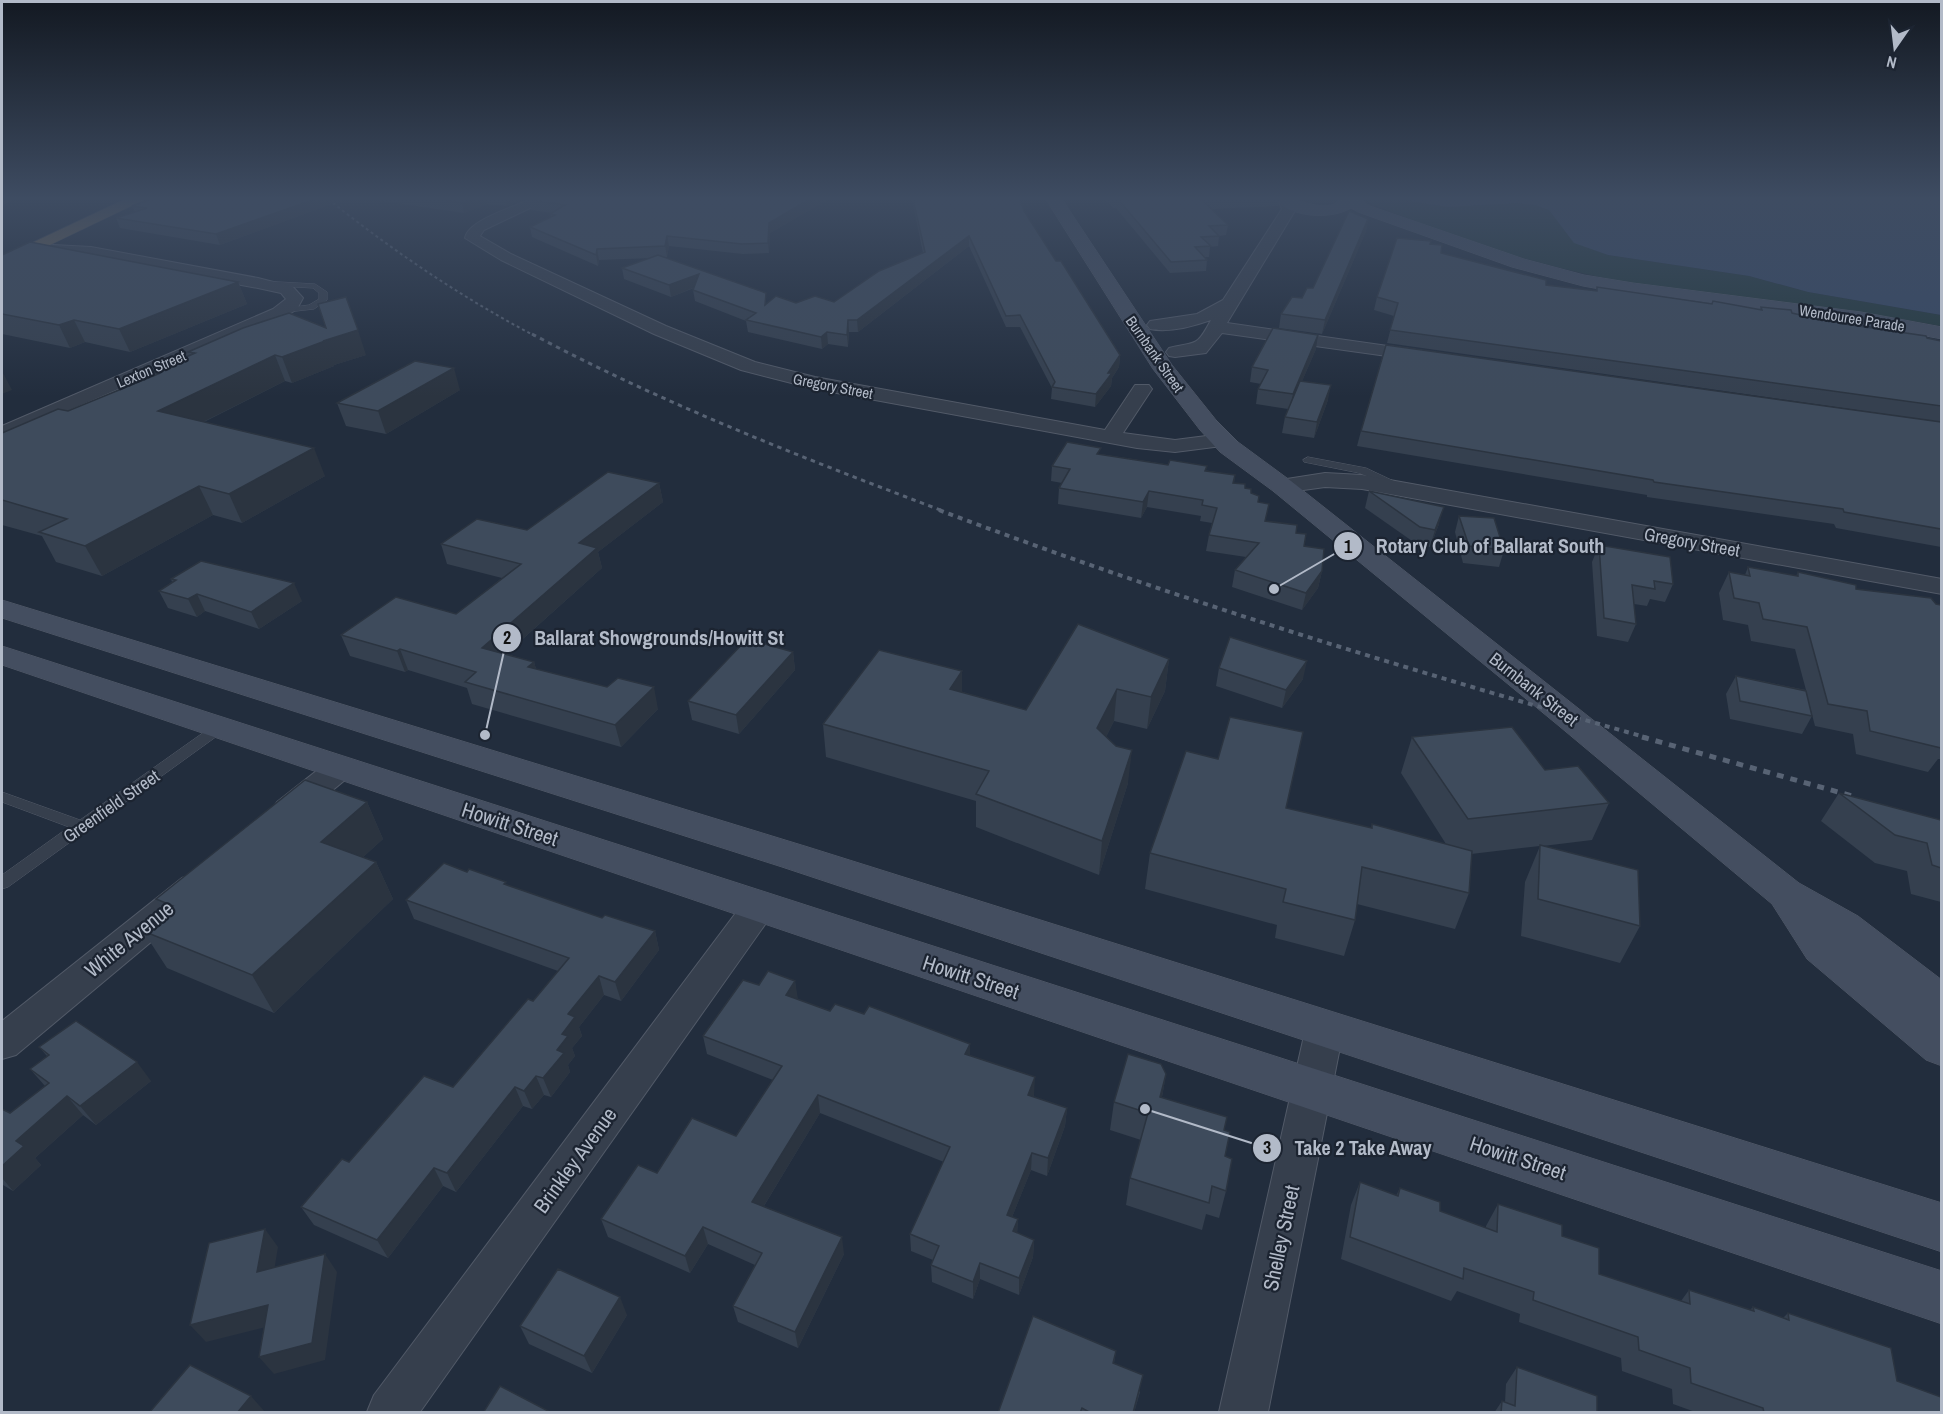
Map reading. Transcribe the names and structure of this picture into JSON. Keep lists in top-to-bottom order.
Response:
{
  "streets": {
    "main road": ["Wendouree Parade", "Burnbank Street", "Howitt Street"],
    "street": [
      "Lexton Street",
      "Gregory Street",
      "White Avenue",
      "Brinkley Avenue",
      "Shelley Street"
    ],
    "lane": ["Greenfield Street"]
  },
  "crossings": [
    ["Burnbank Street", "Gregory Street"],
    ["Greenfield Street", "Howitt Street"],
    ["Howitt Street", "Brinkley Avenue"],
    ["Howitt Street", "Shelley Street"]
  ],
  "places": ["Rotary Club of Ballarat South", "Ballarat Showgrounds/Howitt St", "Take 2 Take Away"],
  "north": "bottom"
}
